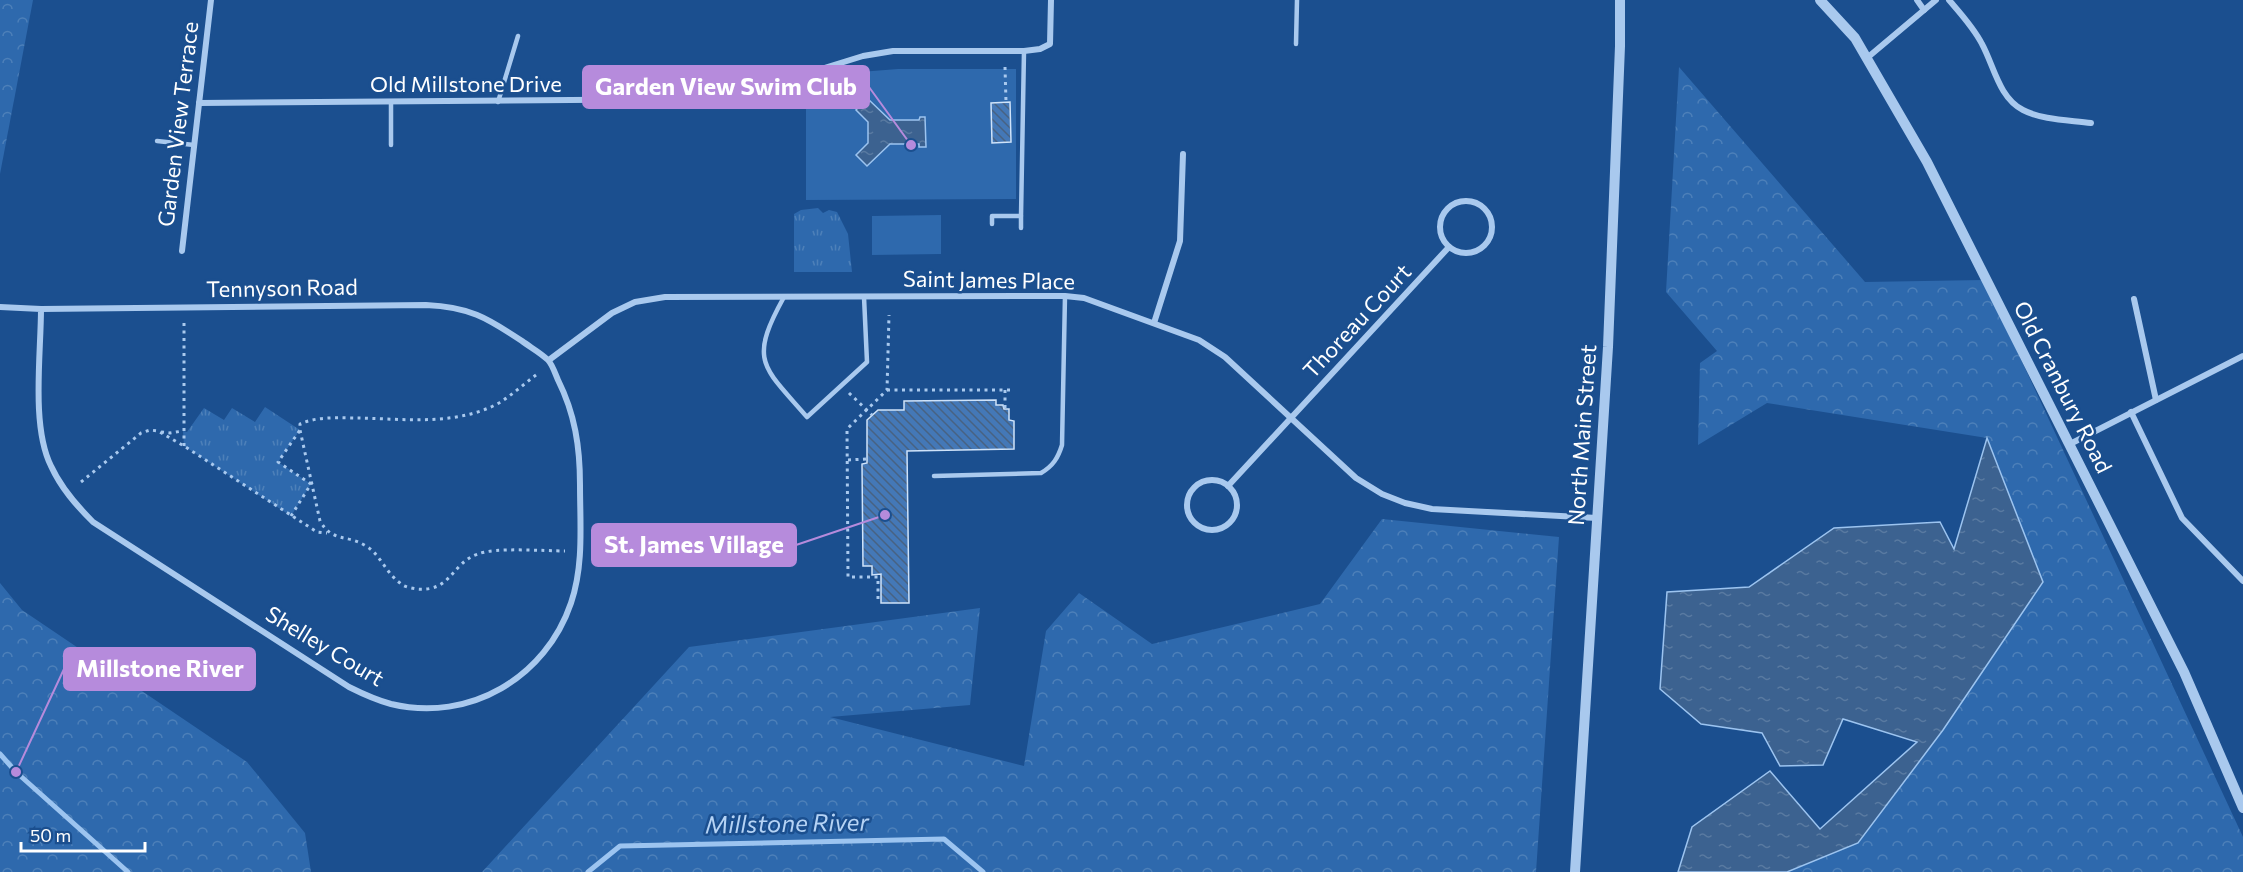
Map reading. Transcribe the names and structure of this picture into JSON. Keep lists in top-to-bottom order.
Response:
{
  "streets": {
    "street": [
      "Old Millstone Drive",
      "Garden View Terrace",
      "Saint James Place",
      "Tennyson Road",
      "Thoreau Court",
      "Old Cranbury Road",
      "North Main Street",
      "Shelley Court"
    ]
  },
  "crossings": [
    ["Old Millstone Drive", "Garden View Terrace"],
    ["Saint James Place", "Tennyson Road"],
    ["Saint James Place", "Thoreau Court"],
    ["Saint James Place", "North Main Street"],
    ["Saint James Place", "Shelley Court"],
    ["Tennyson Road", "Shelley Court"]
  ],
  "water": ["Millstone River"],
  "places": ["Garden View Swim Club", "St. James Village", "Millstone River"],
  "scale_bar": "50 m"
}
